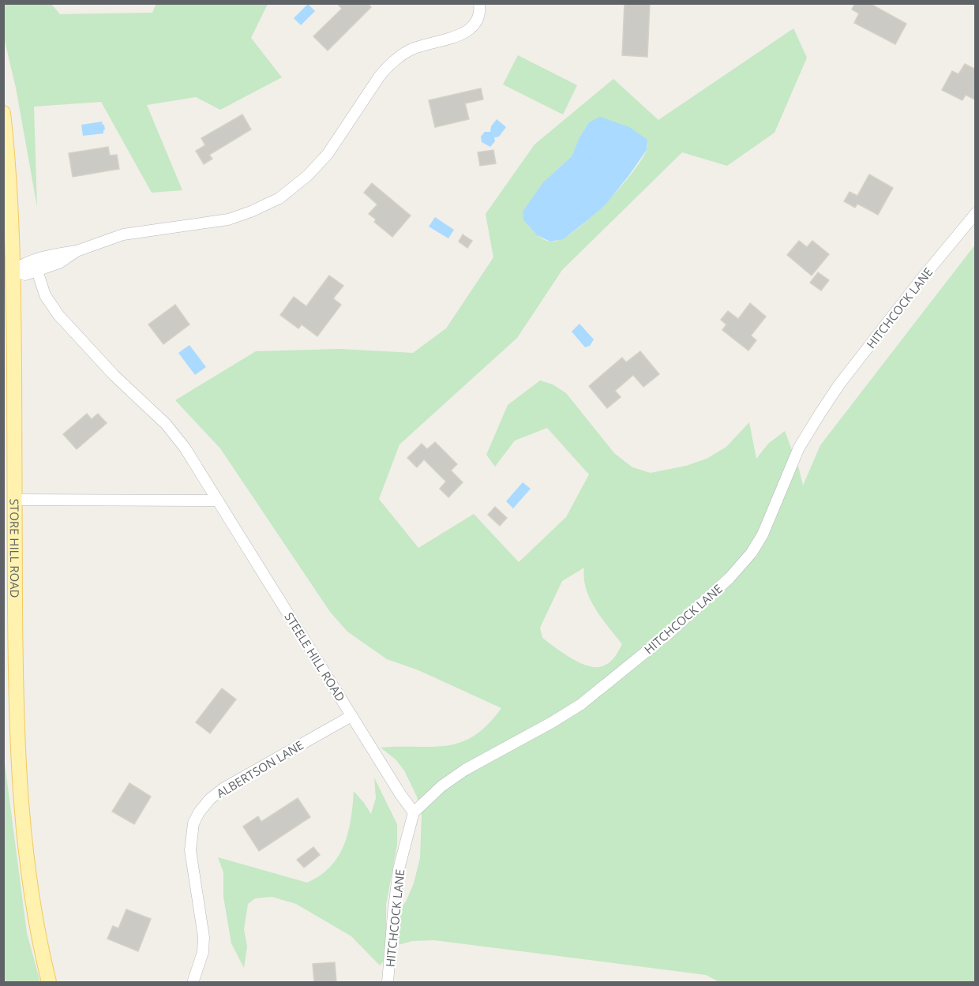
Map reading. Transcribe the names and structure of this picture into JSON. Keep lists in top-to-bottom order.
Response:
{
  "streets": {
    "main road": ["STORE HILL ROAD"],
    "street": ["HITCHCOCK LANE", "STEELE HILL ROAD", "ALBERTSON LANE"]
  },
  "crossings": [
    ["HITCHCOCK LANE", "STEELE HILL ROAD"],
    ["STEELE HILL ROAD", "ALBERTSON LANE"]
  ]
}
